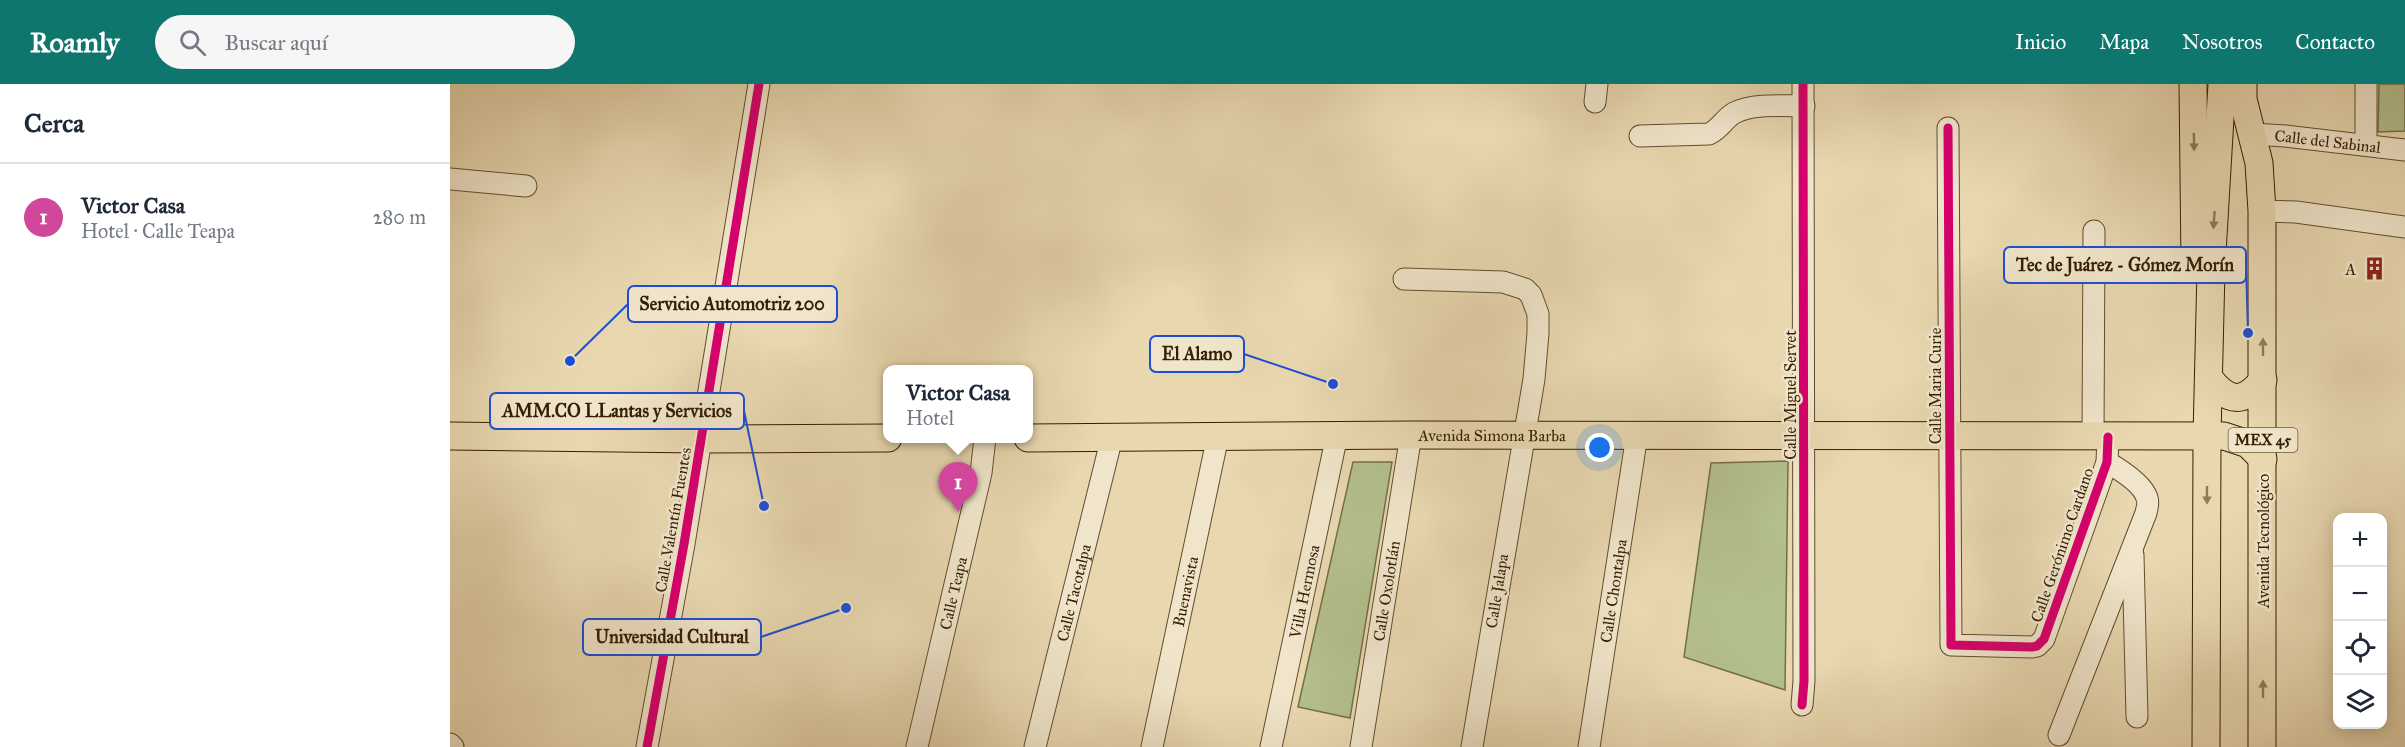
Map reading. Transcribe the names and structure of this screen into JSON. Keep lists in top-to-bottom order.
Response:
{
  "streets": {
    "main road": ["Avenida Simona Barba", "MEX 45", "Avenida Tecnológico"],
    "street": [
      "Calle del Sabinal",
      "Calle Maria Curie",
      "Calle Miguel Servet",
      "Calle Valentín Fuentes",
      "Calle Gerónimo Cardano",
      "Villa Hermosa",
      "Calle Oxolotlán",
      "Calle Jalapa",
      "Calle Chontalpa",
      "Calle Tacotalpa",
      "Buenavista",
      "Calle Teapa"
    ]
  },
  "crossings": [
    ["Calle del Sabinal", "Avenida Tecnológico"],
    ["Calle Maria Curie", "Avenida Simona Barba"],
    ["Calle Maria Curie", "Calle Gerónimo Cardano"],
    ["Calle Miguel Servet", "Avenida Simona Barba"],
    ["Avenida Simona Barba", "Avenida Tecnológico"],
    ["Avenida Simona Barba", "Calle Gerónimo Cardano"],
    ["Avenida Simona Barba", "Villa Hermosa"],
    ["Avenida Simona Barba", "Calle Oxolotlán"],
    ["Avenida Simona Barba", "Calle Jalapa"],
    ["Avenida Simona Barba", "Calle Chontalpa"],
    ["Avenida Simona Barba", "Calle Tacotalpa"],
    ["Avenida Simona Barba", "Buenavista"]
  ],
  "places": {
    "building": ["A"],
    "other": [
      "Tec de Juárez - Gómez Morín",
      "Servicio Automotriz 200",
      "El Alamo",
      "AMM.CO LLantas y Servicios",
      "Universidad Cultural"
    ]
  },
  "page": {
    "header": "Roamly",
    "search": "Buscar aquí",
    "nav": [
      "Inicio",
      "Mapa",
      "Nosotros",
      "Contacto"
    ],
    "heading": "Cerca",
    "list": [
      {
        "mark": "1",
        "name": "Victor Casa",
        "note": "Hotel · Calle Teapa",
        "value": "280 m"
      }
    ],
    "popup": ["Victor Casa", "Hotel"],
    "pins": "1",
    "map_buttons": ["+", "−"]
  }
}
